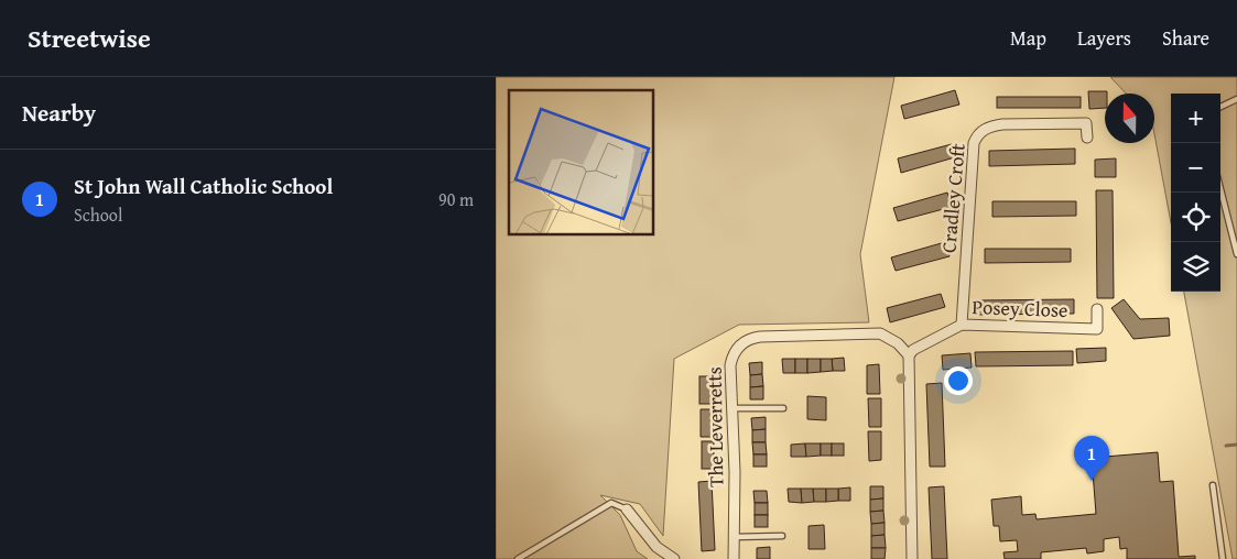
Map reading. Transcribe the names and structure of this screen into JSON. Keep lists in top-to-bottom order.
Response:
{
  "streets": {
    "street": ["Cradley Croft", "Posey Close", "The Leverretts"]
  },
  "crossings": [
    ["Cradley Croft", "Posey Close"],
    ["Posey Close", "The Leverretts"]
  ],
  "north": "top",
  "page": {
    "header": "Streetwise",
    "nav": ["Map", "Layers", "Share"],
    "heading": "Nearby",
    "map_buttons": ["+", "−"],
    "list": [
      {
        "mark": "1",
        "name": "St John Wall Catholic School",
        "note": "School",
        "value": "90 m"
      }
    ],
    "pins": "1"
  }
}
